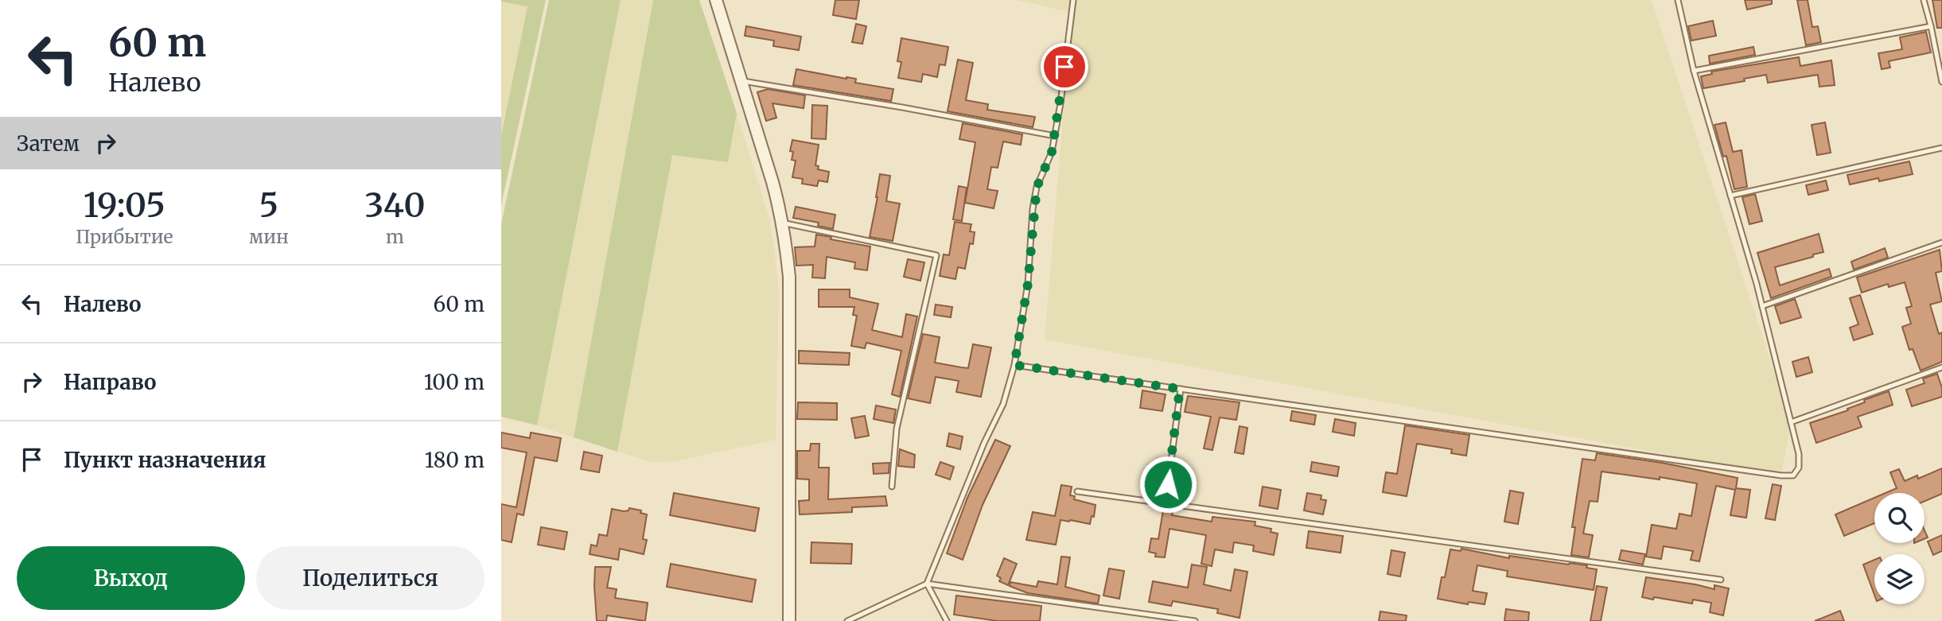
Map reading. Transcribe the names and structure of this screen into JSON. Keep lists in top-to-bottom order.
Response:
{
  "page": {
    "turn": ["60 m", "Налево"],
    "then": "Затем",
    "eta": [
      "19:05",
      "Прибытие",
      "5",
      "мин",
      "340",
      "m"
    ],
    "list": [
      {
        "name": "Налево",
        "value": "60 m"
      },
      {
        "name": "Направо",
        "value": "100 m"
      },
      {
        "name": "Пункт назначения",
        "value": "180 m"
      }
    ],
    "buttons": ["Выход", "Поделиться"]
  }
}
